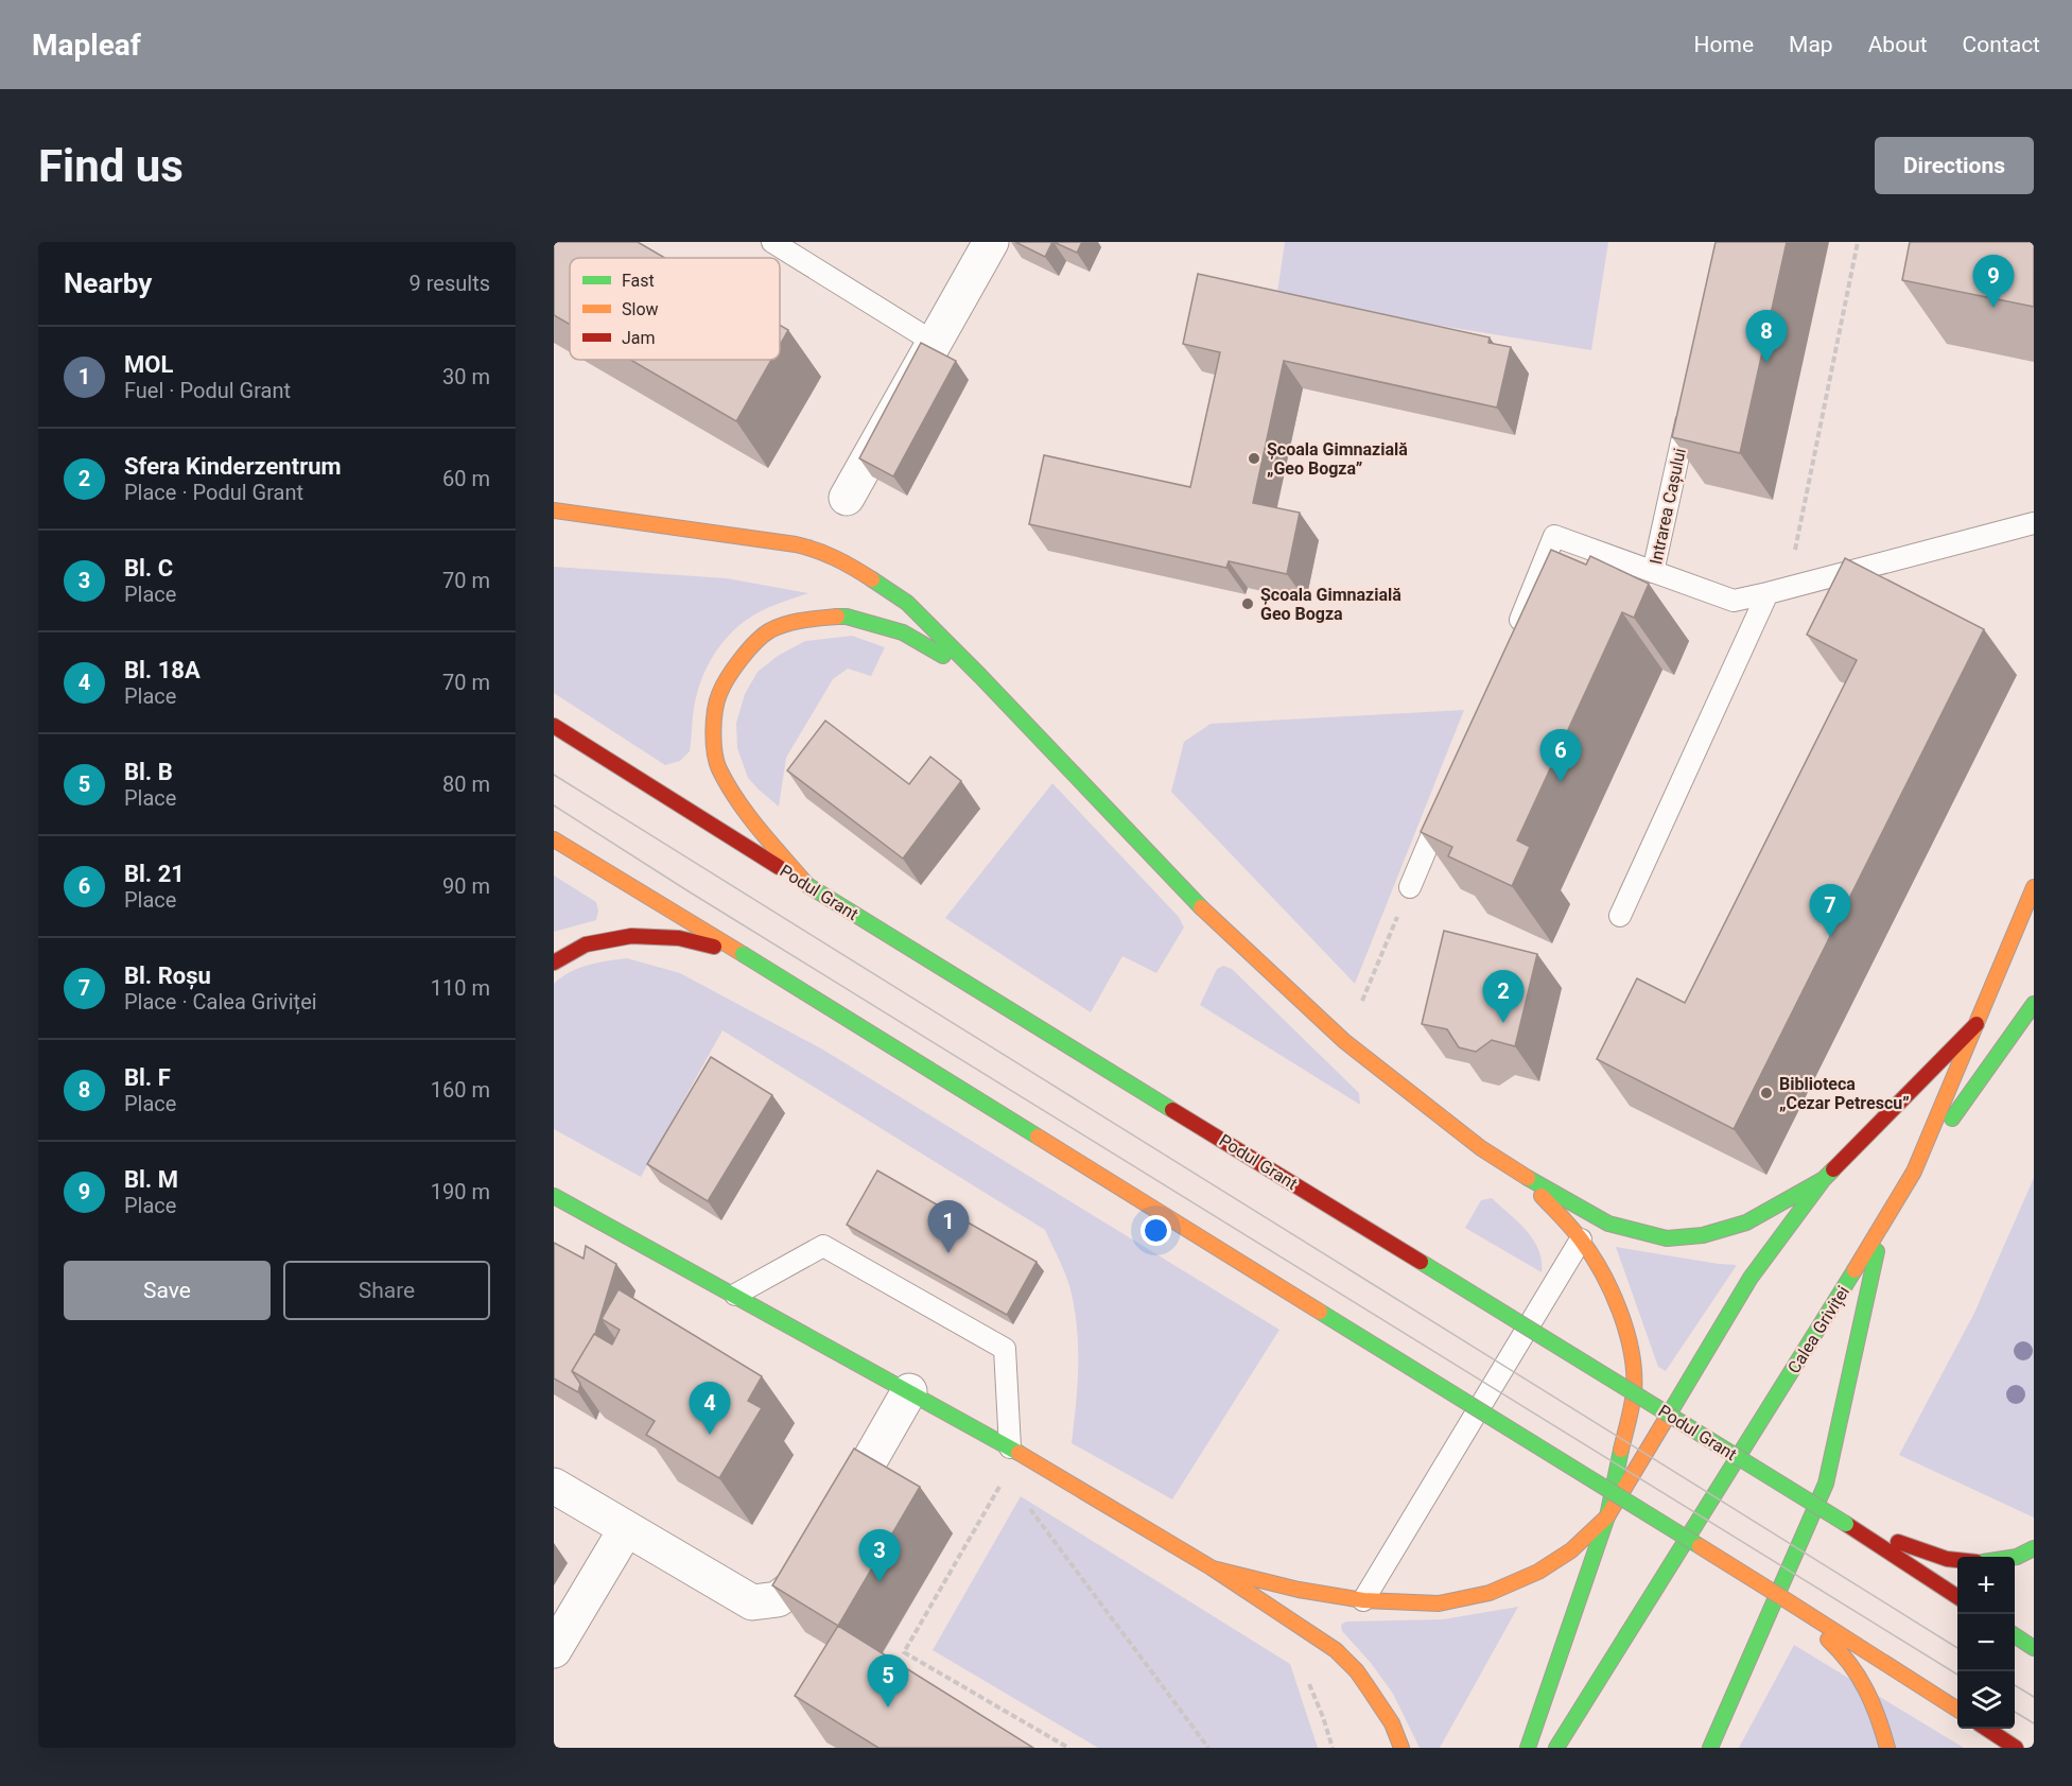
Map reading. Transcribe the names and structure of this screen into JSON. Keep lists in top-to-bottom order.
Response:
{
  "streets": {
    "main road": ["Podul Grant", "Calea Griviței"],
    "lane": ["Intrarea Cașului"]
  },
  "places": ["Școala Gimnazială „Geo Bogza”", "Școala Gimnazială Geo Bogza", "Biblioteca „Cezar Petrescu”"],
  "legend": ["Fast", "Slow", "Jam"],
  "page": {
    "header": "Mapleaf",
    "nav": [
      "Home",
      "Map",
      "About",
      "Contact"
    ],
    "buttons": [
      "Directions",
      ["Save", "Share"]
    ],
    "title": "Find us",
    "heading": ["Nearby", "9 results"],
    "pins": [
      "9",
      "8",
      "6",
      "7",
      "2",
      "1",
      "4",
      "3",
      "5"
    ],
    "list": [
      {
        "mark": "1",
        "name": "MOL",
        "note": "Fuel · Podul Grant",
        "value": "30 m"
      },
      {
        "mark": "2",
        "name": "Sfera Kinderzentrum",
        "note": "Place · Podul Grant",
        "value": "60 m"
      },
      {
        "mark": "3",
        "name": "Bl. C",
        "note": "Place",
        "value": "70 m"
      },
      {
        "mark": "4",
        "name": "Bl. 18A",
        "note": "Place",
        "value": "70 m"
      },
      {
        "mark": "5",
        "name": "Bl. B",
        "note": "Place",
        "value": "80 m"
      },
      {
        "mark": "6",
        "name": "Bl. 21",
        "note": "Place",
        "value": "90 m"
      },
      {
        "mark": "7",
        "name": "Bl. Roșu",
        "note": "Place · Calea Griviței",
        "value": "110 m"
      },
      {
        "mark": "8",
        "name": "Bl. F",
        "note": "Place",
        "value": "160 m"
      },
      {
        "mark": "9",
        "name": "Bl. M",
        "note": "Place",
        "value": "190 m"
      }
    ],
    "map_buttons": ["+", "−"]
  }
}
